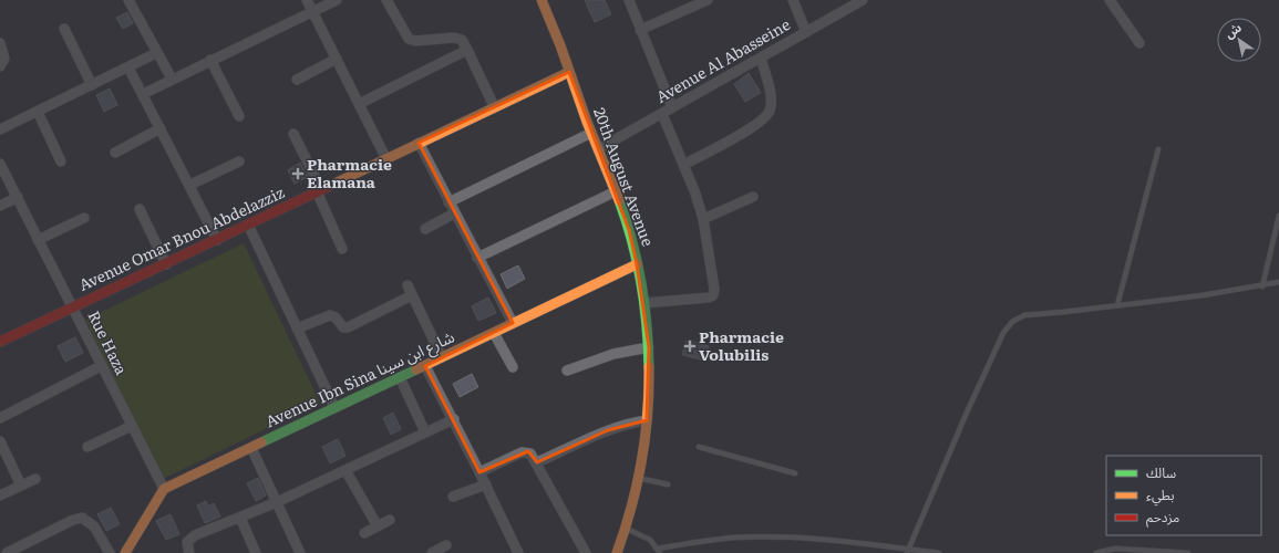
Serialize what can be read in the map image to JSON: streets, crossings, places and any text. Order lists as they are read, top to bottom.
{
  "streets": {
    "street": [
      "Avenue Al Abasseine",
      "20th August Avenue",
      "Avenue Omar Bnou Abdelazziz",
      "Rue Haza",
      "Avenue Ibn Sina شارع ابن سينا"
    ]
  },
  "crossings": [
    ["Avenue Al Abasseine", "20th August Avenue"],
    ["20th August Avenue", "Avenue Omar Bnou Abdelazziz"],
    ["20th August Avenue", "Avenue Ibn Sina شارع ابن سينا"],
    ["Avenue Omar Bnou Abdelazziz", "Rue Haza"],
    ["Rue Haza", "Avenue Ibn Sina شارع ابن سينا"]
  ],
  "places": {
    "health": ["Pharmacie Elamana", "Pharmacie Volubilis"]
  },
  "legend": ["سالك", "بطيء", "مزدحم"],
  "north": "top left"
}
